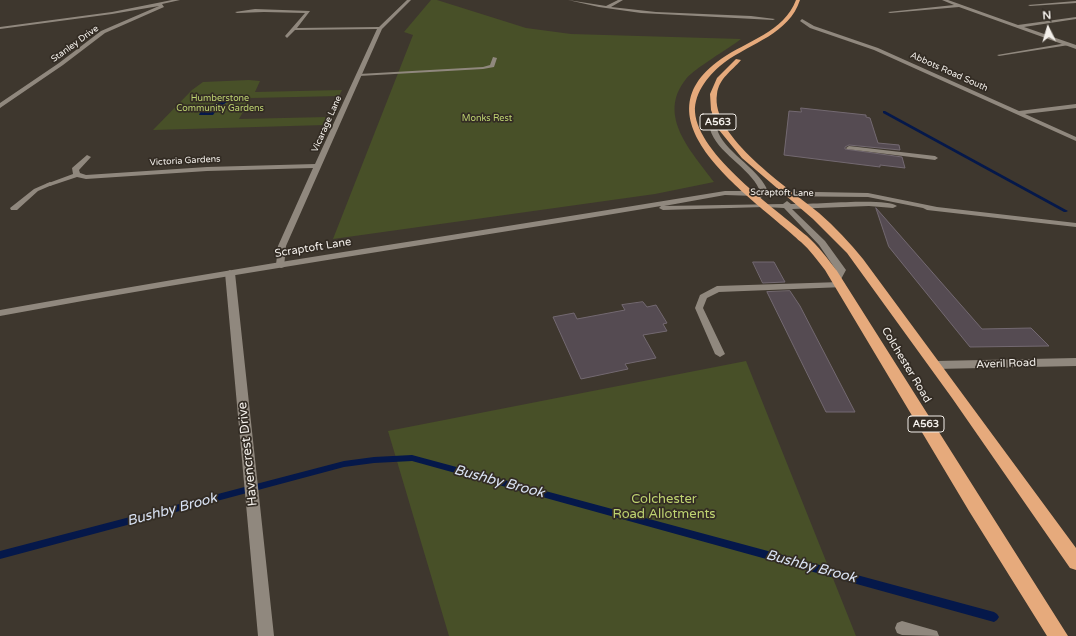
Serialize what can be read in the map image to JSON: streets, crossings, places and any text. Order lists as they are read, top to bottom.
{
  "streets": {
    "highway": ["A563", "Colchester Road"],
    "street": [
      "Stanley Drive",
      "Abbots Road South",
      "Vicarage Lane",
      "Victoria Gardens",
      "Scraptoft Lane",
      "Averil Road",
      "Havencrest Drive"
    ]
  },
  "crossings": [
    ["A563", "Scraptoft Lane"],
    ["A563", "Colchester Road"],
    ["Vicarage Lane", "Victoria Gardens"],
    ["Vicarage Lane", "Scraptoft Lane"],
    ["Scraptoft Lane", "Colchester Road"],
    ["Scraptoft Lane", "Havencrest Drive"],
    ["Averil Road", "Colchester Road"]
  ],
  "water": ["Bushby Brook"],
  "parks": ["Humberstone Community Gardens", "Monks Rest", "Colchester Road Allotments"],
  "north": "top"
}
